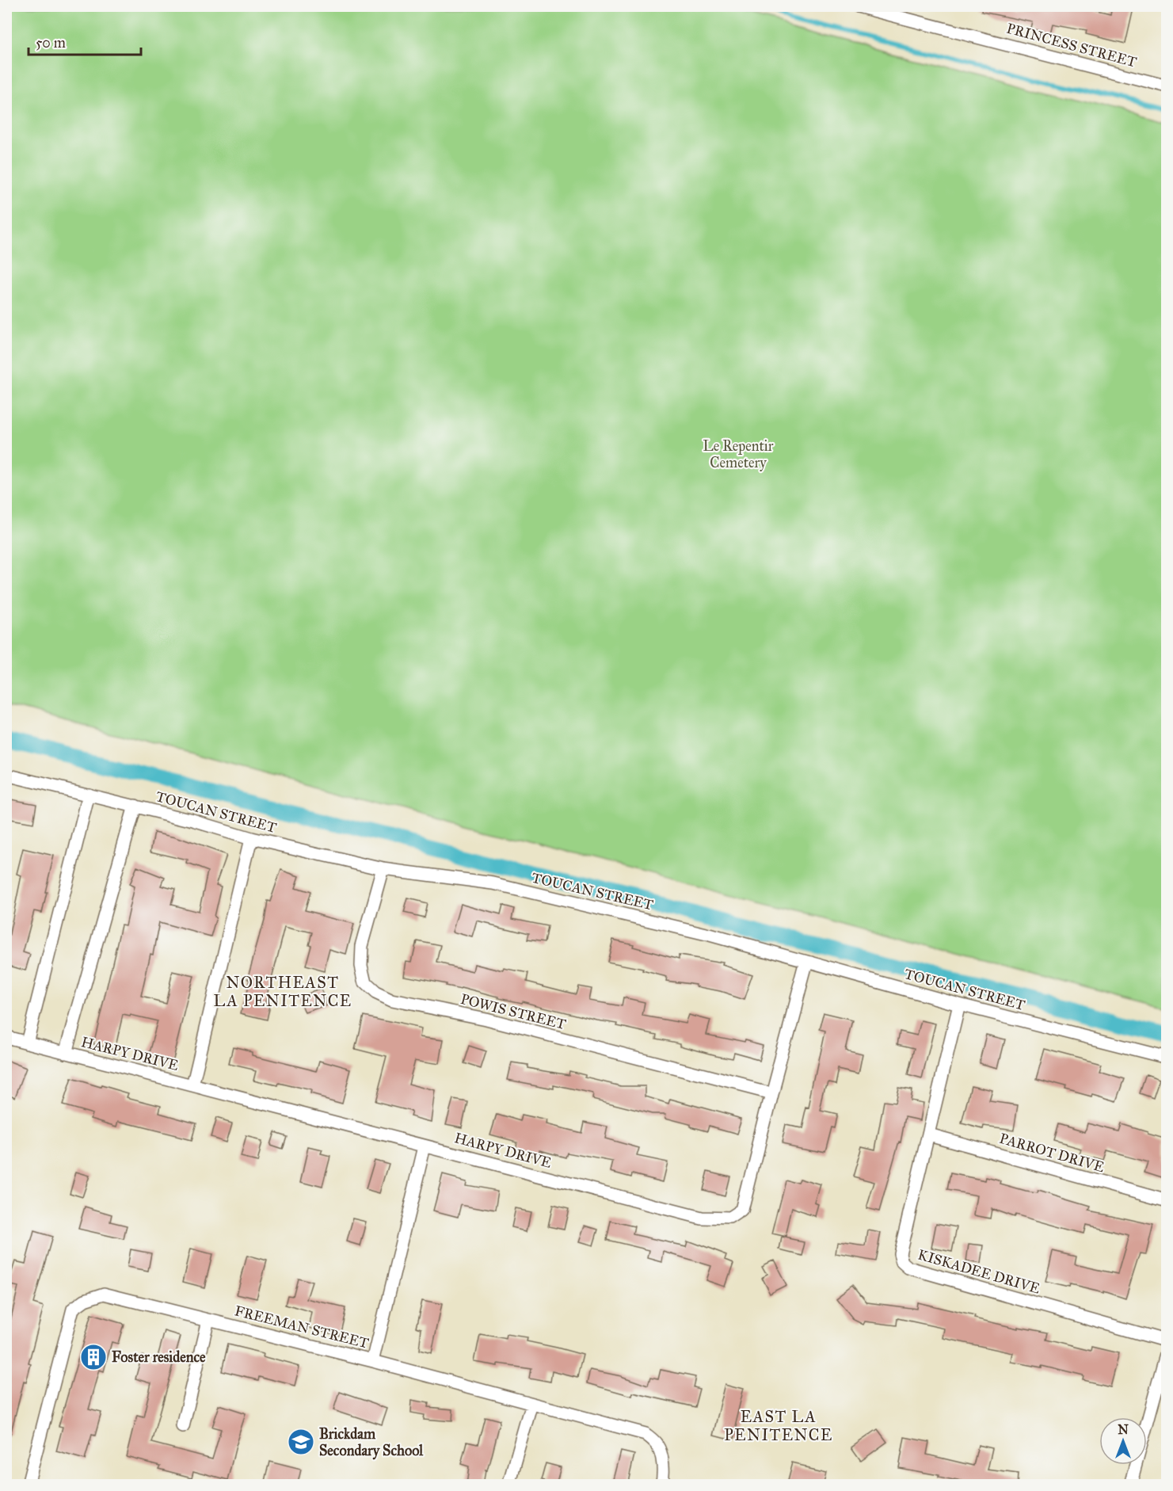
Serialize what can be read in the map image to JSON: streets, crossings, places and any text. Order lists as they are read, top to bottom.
{
  "streets": {
    "street": [
      "PRINCESS STREET",
      "TOUCAN STREET",
      "POWIS STREET",
      "HARPY DRIVE",
      "PARROT DRIVE",
      "KISKADEE DRIVE",
      "FREEMAN STREET"
    ]
  },
  "crossings": [
    ["TOUCAN STREET", "POWIS STREET"],
    ["TOUCAN STREET", "HARPY DRIVE"],
    ["TOUCAN STREET", "KISKADEE DRIVE"],
    ["POWIS STREET", "HARPY DRIVE"],
    ["PARROT DRIVE", "KISKADEE DRIVE"]
  ],
  "districts": ["NORTHEAST LA PENITENCE", "EAST LA PENITENCE"],
  "parks": ["Le Repentir Cemetery"],
  "places": {
    "building": ["Foster residence"],
    "school or university": ["Brickdam Secondary School"]
  },
  "scale_bar": "50 m",
  "north": "top"
}
